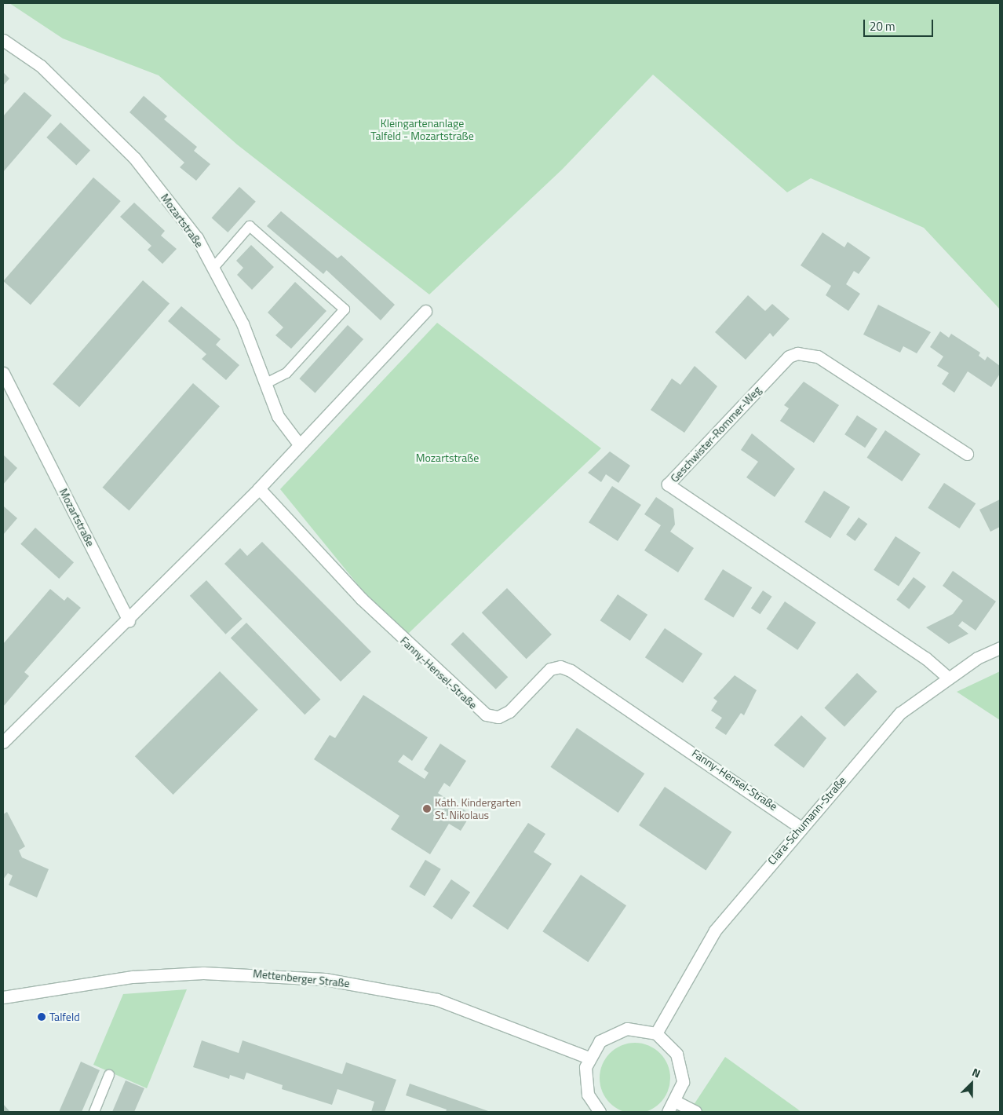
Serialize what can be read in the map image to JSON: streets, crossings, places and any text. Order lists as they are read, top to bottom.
{
  "streets": {
    "street": [
      "Mozartstraße",
      "Geschwister-Rommer-Weg",
      "Fanny-Hensel-Straße",
      "Clara-Schumann-Straße",
      "Mettenberger Straße"
    ]
  },
  "crossings": [
    ["Geschwister-Rommer-Weg", "Clara-Schumann-Straße"],
    ["Fanny-Hensel-Straße", "Clara-Schumann-Straße"]
  ],
  "parks": ["Kleingartenanlage Talfeld - Mozartstraße", "Mozartstraße"],
  "places": ["Kath. Kindergarten St. Nikolaus", "Talfeld"],
  "scale_bar": "20 m",
  "north": "top right"
}
